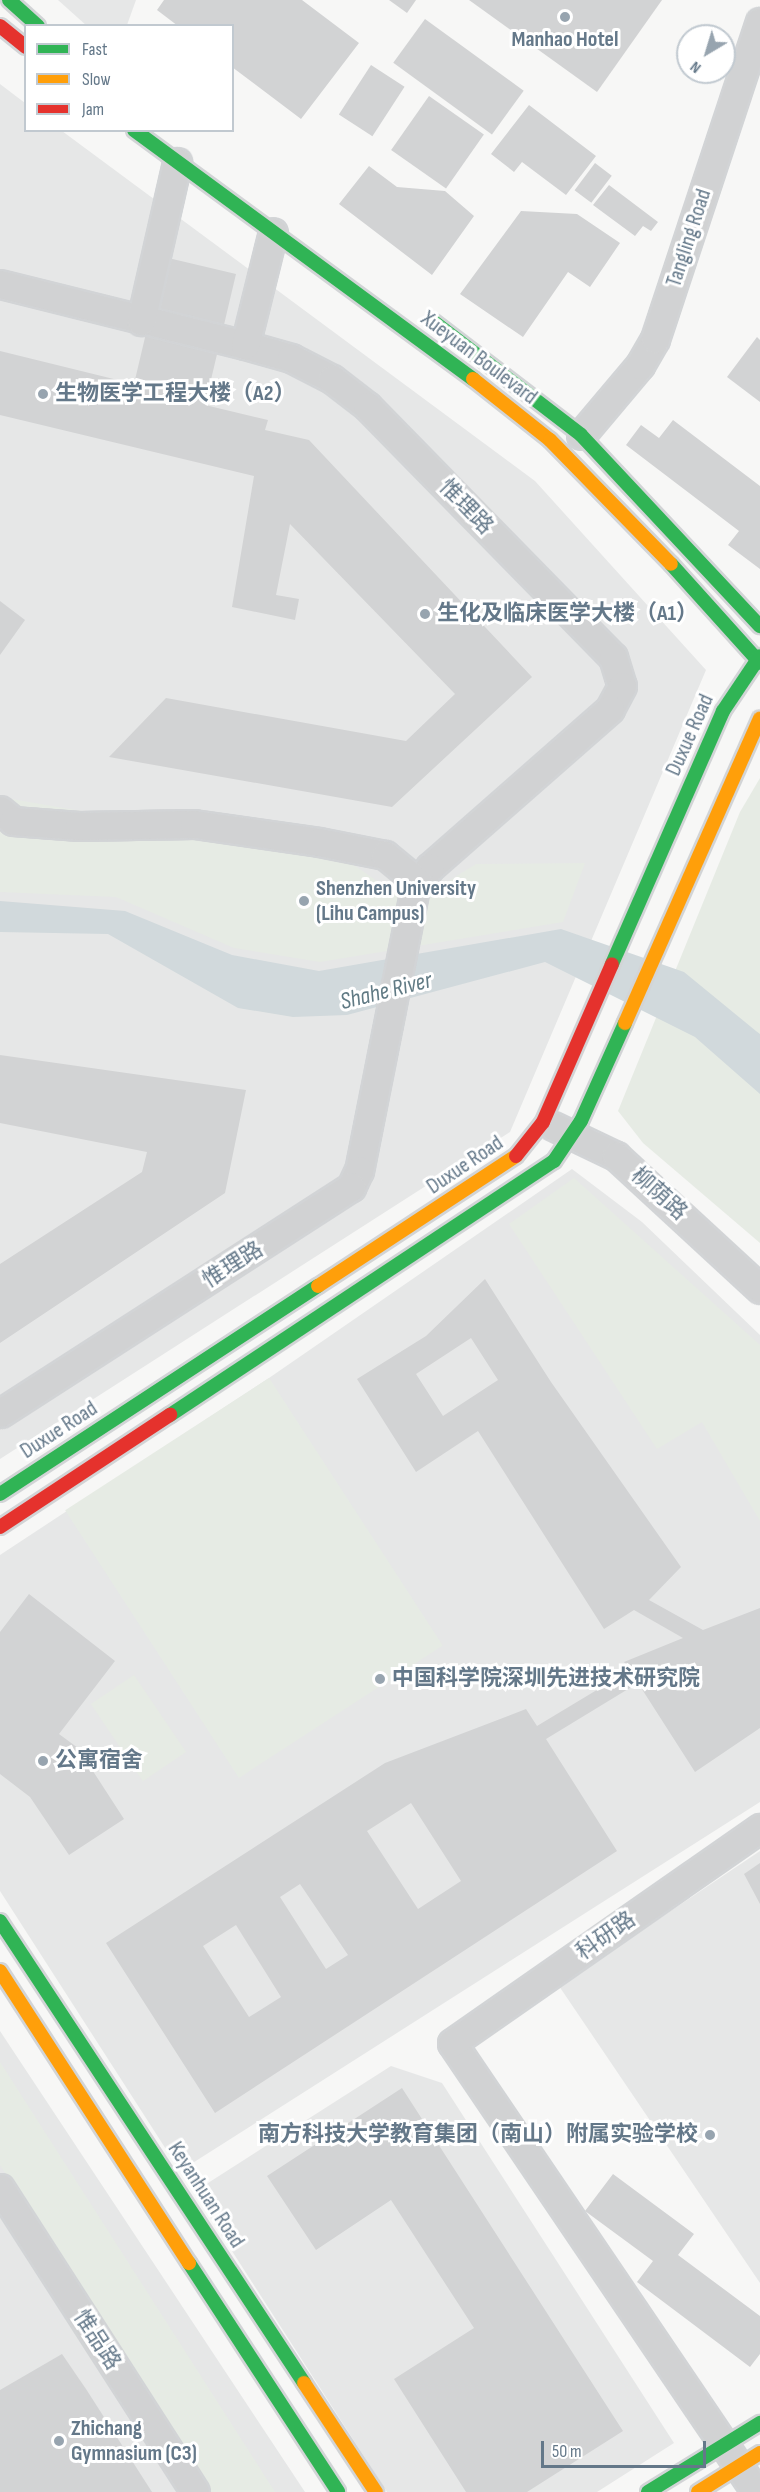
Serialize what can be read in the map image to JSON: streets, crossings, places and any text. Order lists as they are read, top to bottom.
{
  "streets": {
    "street": [
      "Tangling Road",
      "Xueyuan Boulevard",
      "惟理路",
      "Duxue Road",
      "柳荫路",
      "科研路",
      "Keyanhuan Road",
      "惟品路"
    ]
  },
  "crossings": [
    ["Tangling Road", "Xueyuan Boulevard"],
    ["Xueyuan Boulevard", "Duxue Road"],
    ["Duxue Road", "柳荫路"]
  ],
  "water": ["Shahe River"],
  "places": [
    "Manhao Hotel",
    "生物医学工程大楼（A2）",
    "生化及临床医学大楼（A1）",
    "Shenzhen University (Lihu Campus)",
    "中国科学院深圳先进技术研究院",
    "公寓宿舍",
    "南方科技大学教育集团（南山）附属实验学校",
    "Zhichang Gymnasium (C3)"
  ],
  "legend": ["Fast", "Slow", "Jam"],
  "scale_bar": "50 m",
  "north": "bottom left"
}
